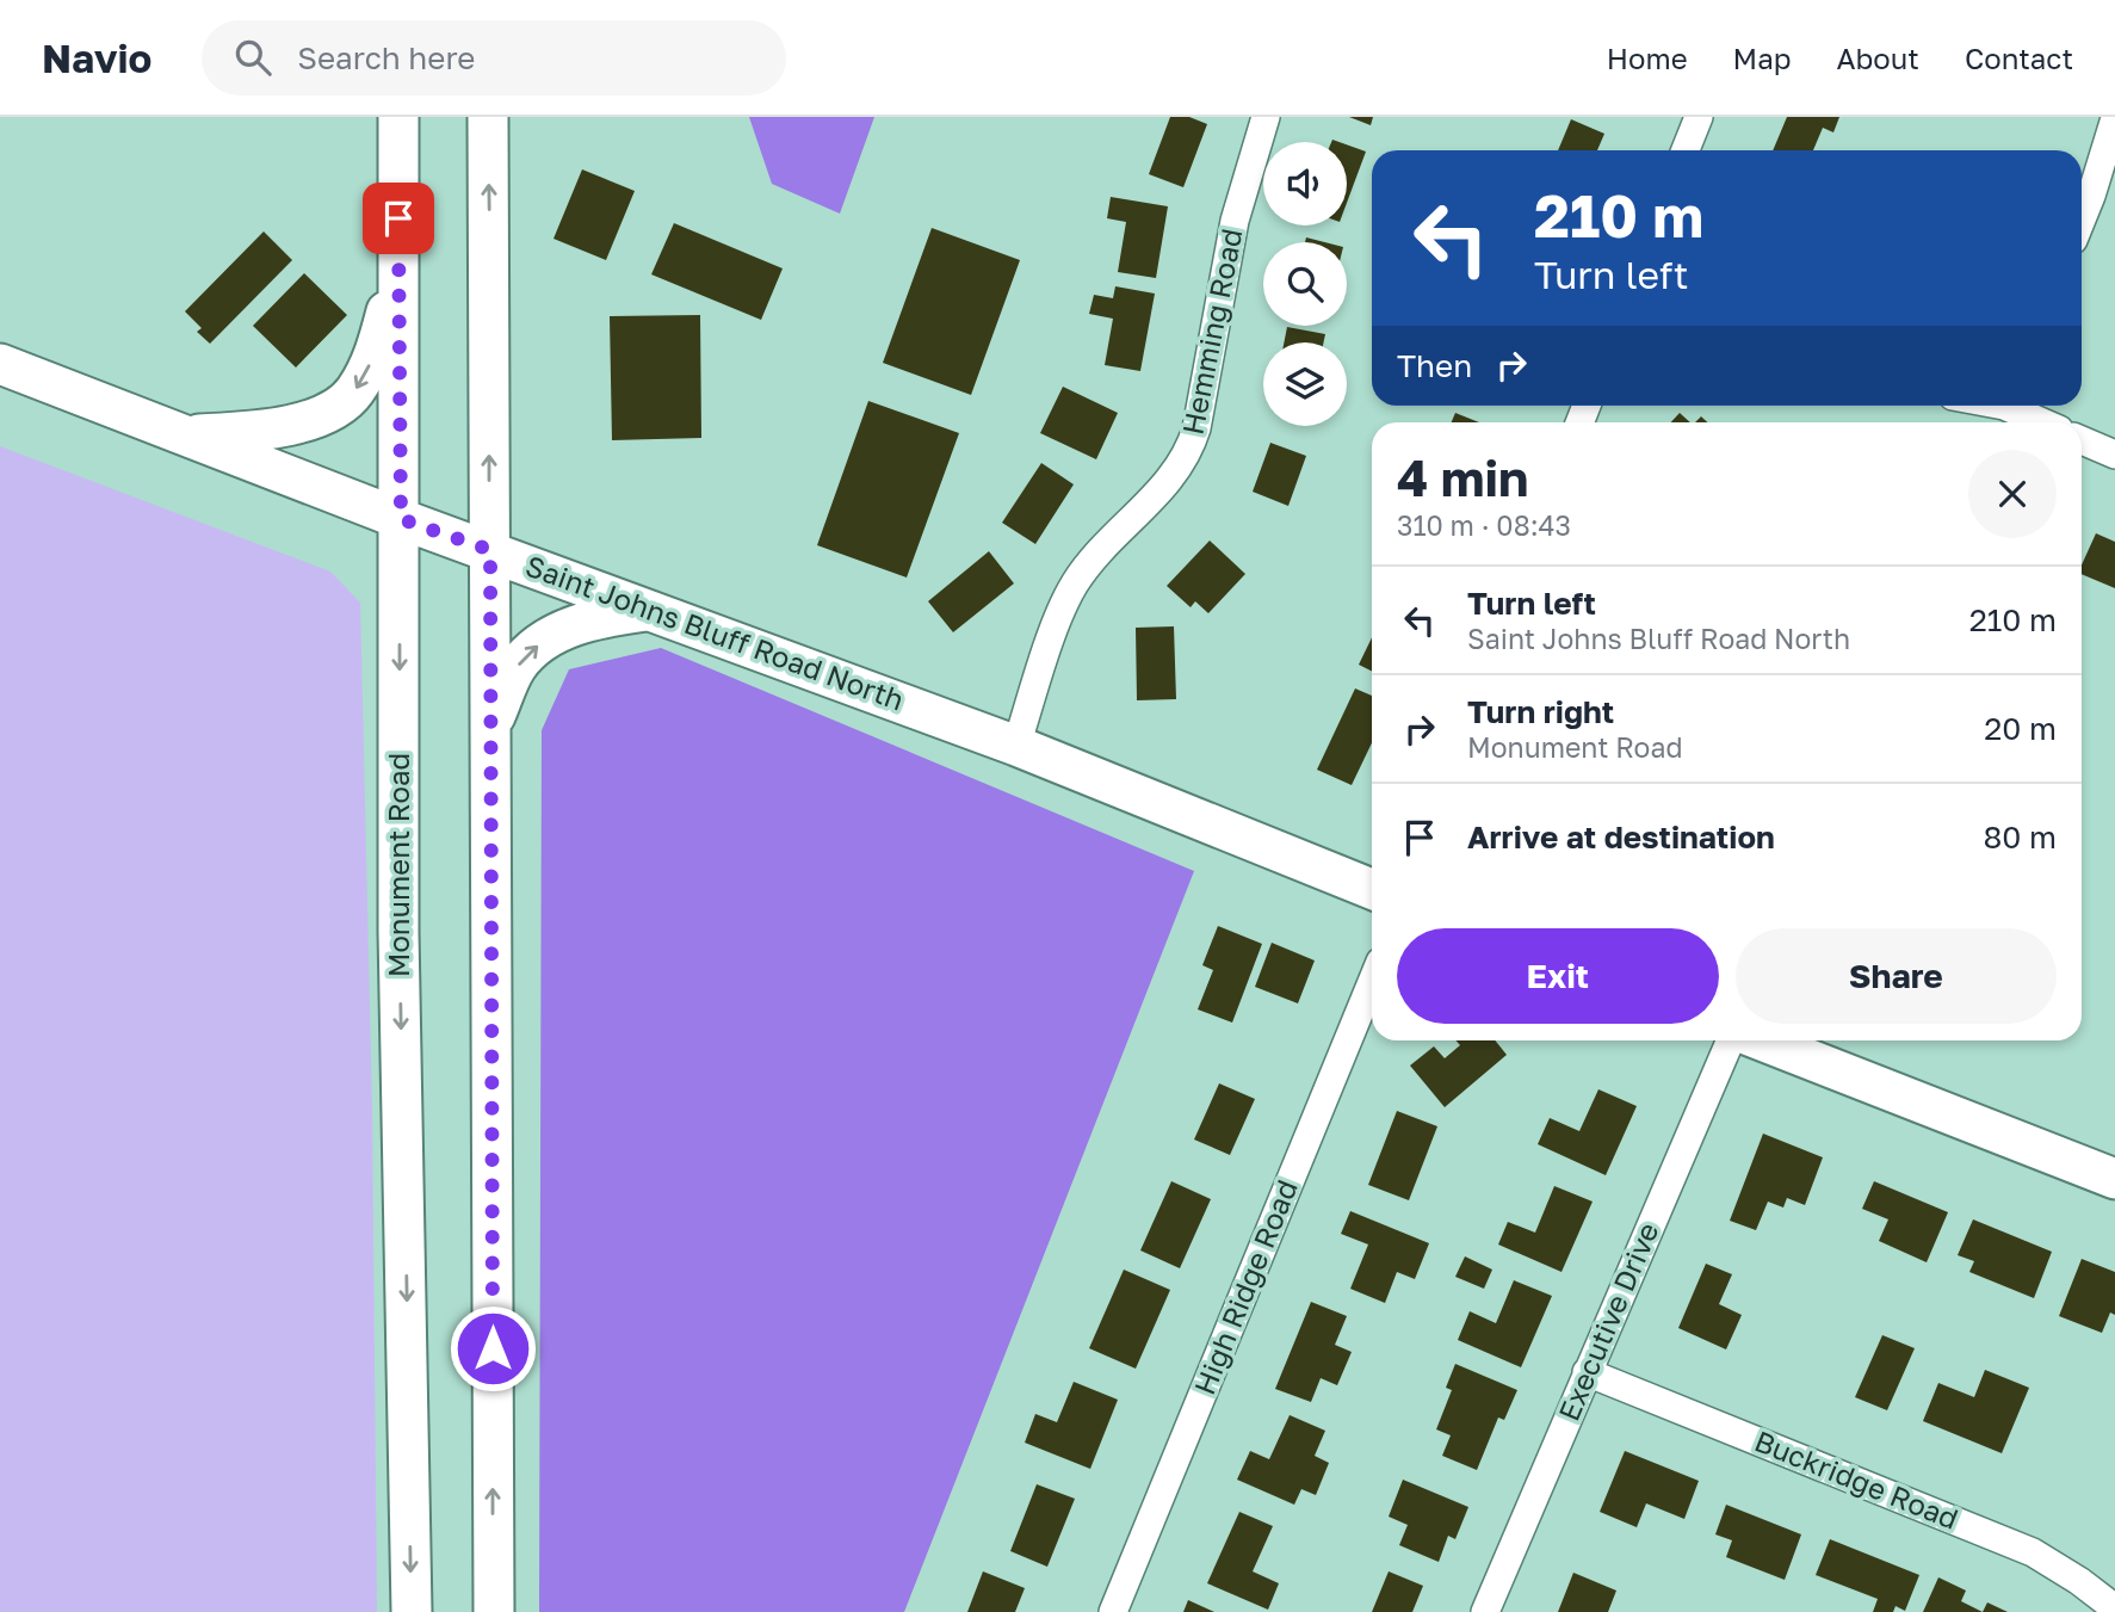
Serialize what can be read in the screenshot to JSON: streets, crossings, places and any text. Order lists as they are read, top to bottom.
{
  "streets": {
    "main road": ["Saint Johns Bluff Road North", "Monument Road"],
    "street": [
      "Hemming Road",
      "High Ridge Road",
      "Executive Drive",
      "Buckridge Road"
    ]
  },
  "crossings": [
    ["Hemming Road", "Saint Johns Bluff Road North"],
    ["Saint Johns Bluff Road North", "Monument Road"],
    ["Executive Drive", "Buckridge Road"]
  ],
  "page": {
    "header": "Navio",
    "search": "Search here",
    "nav": [
      "Home",
      "Map",
      "About",
      "Contact"
    ],
    "turn": ["210 m", "Turn left"],
    "then": "Then",
    "heading": ["4 min", "310 m · 08:43"],
    "list": [
      {
        "name": "Turn left",
        "note": "Saint Johns Bluff Road North",
        "value": "210 m"
      },
      {
        "name": "Turn right",
        "note": "Monument Road",
        "value": "20 m"
      },
      {
        "name": "Arrive at destination",
        "value": "80 m"
      }
    ],
    "buttons": ["Exit", "Share"]
  }
}
